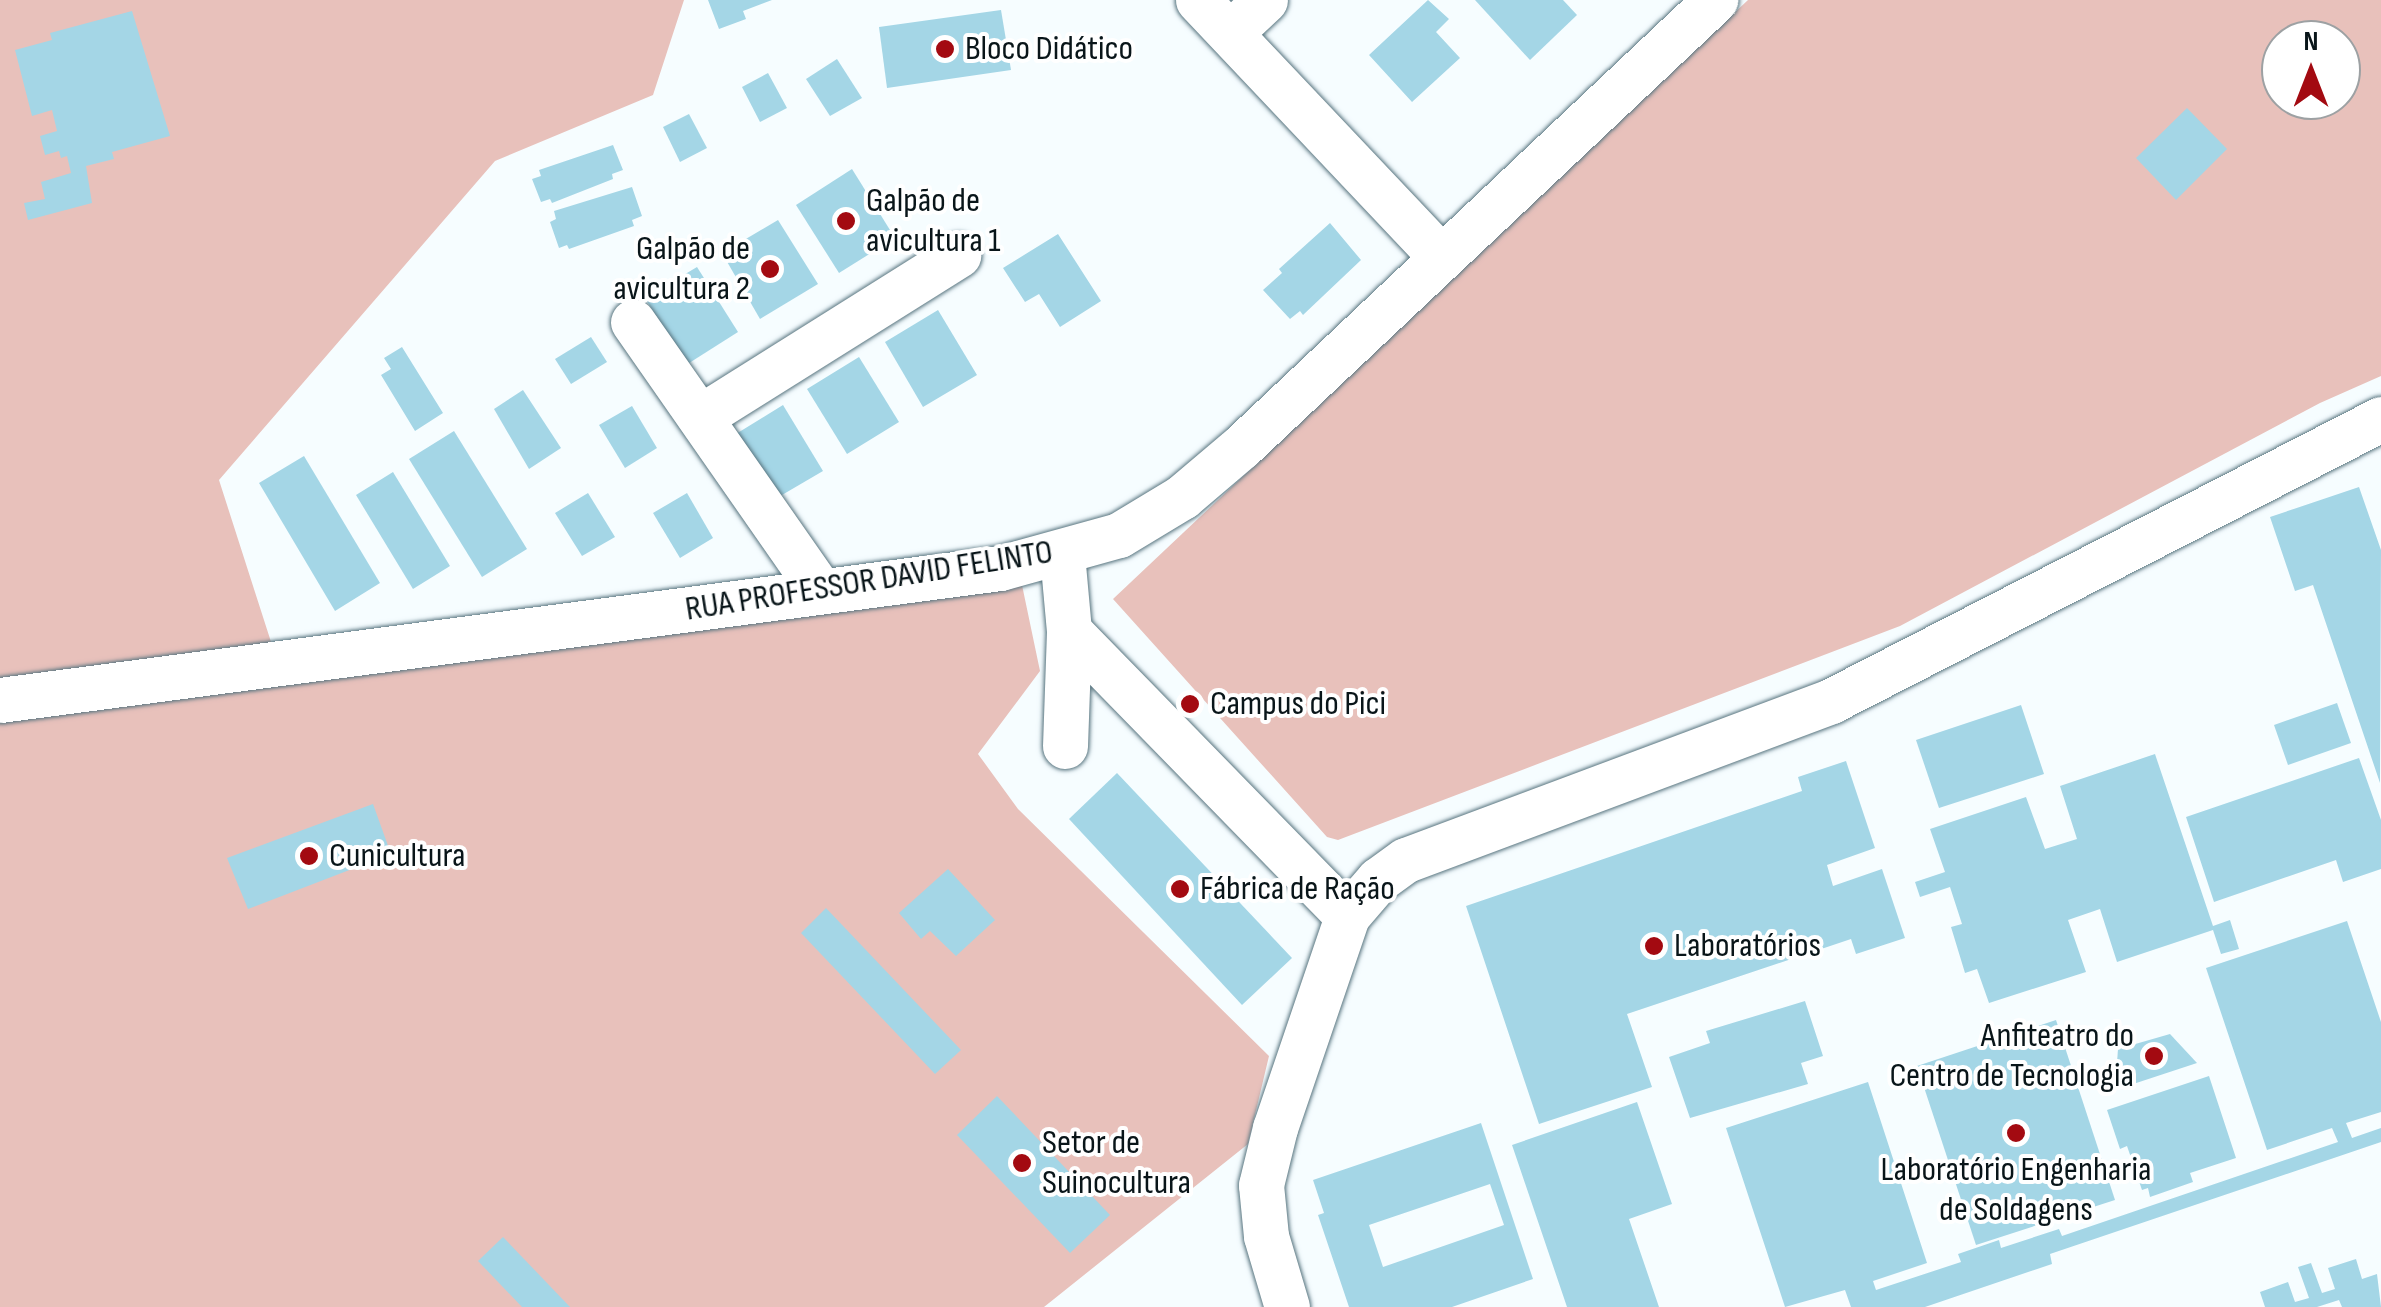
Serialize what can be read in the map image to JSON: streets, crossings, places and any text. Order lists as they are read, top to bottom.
{
  "streets": {
    "street": ["RUA PROFESSOR DAVID FELINTO"]
  },
  "places": [
    "Bloco Didático",
    "Galpão de avicultura 1",
    "Galpão de avicultura 2",
    "Campus do Pici",
    "Cunicultura",
    "Fábrica de Ração",
    "Laboratórios",
    "Anfiteatro do Centro de Tecnologia",
    "Laboratório Engenharia de Soldagens",
    "Setor de Suinocultura"
  ],
  "north": "top"
}
